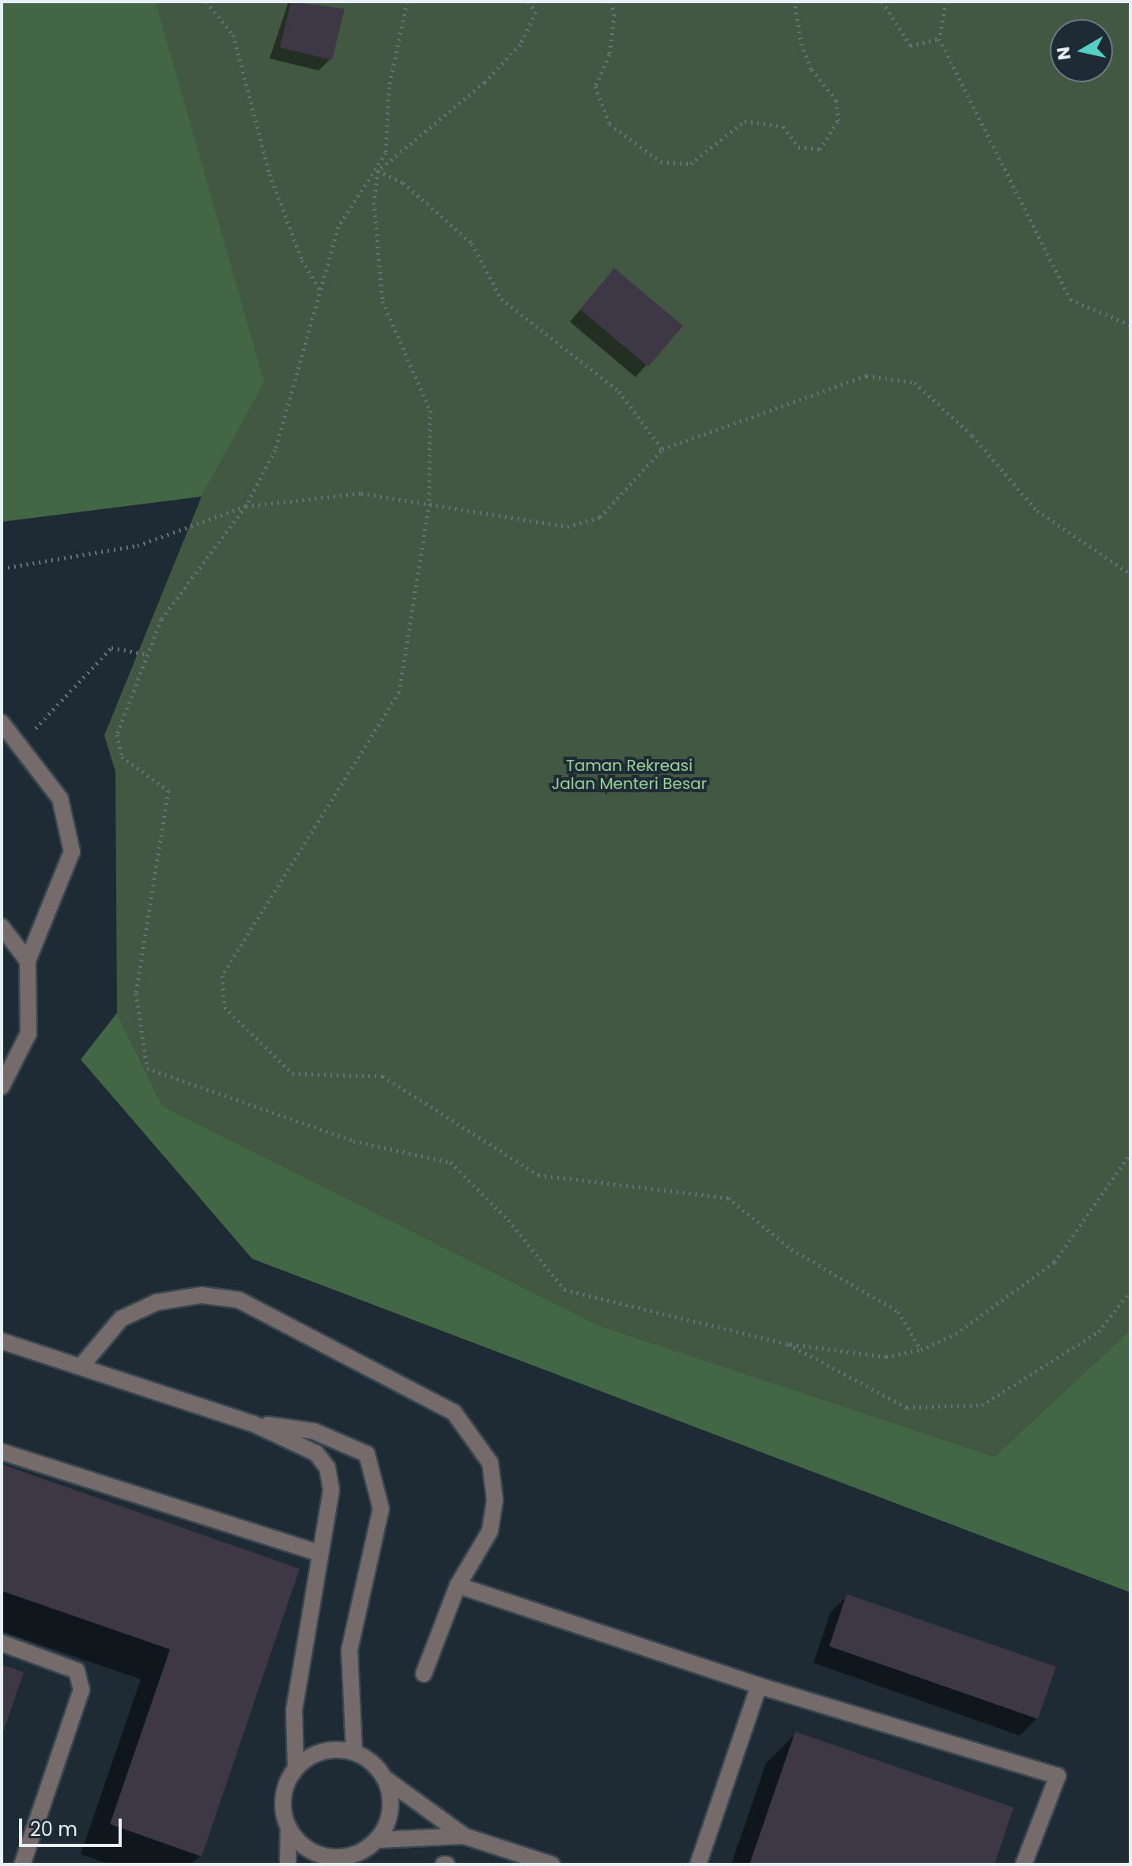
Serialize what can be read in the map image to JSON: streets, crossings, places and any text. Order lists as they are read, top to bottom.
{
  "parks": ["Taman Rekreasi Jalan Menteri Besar"],
  "scale_bar": "20 m",
  "north": "left"
}
